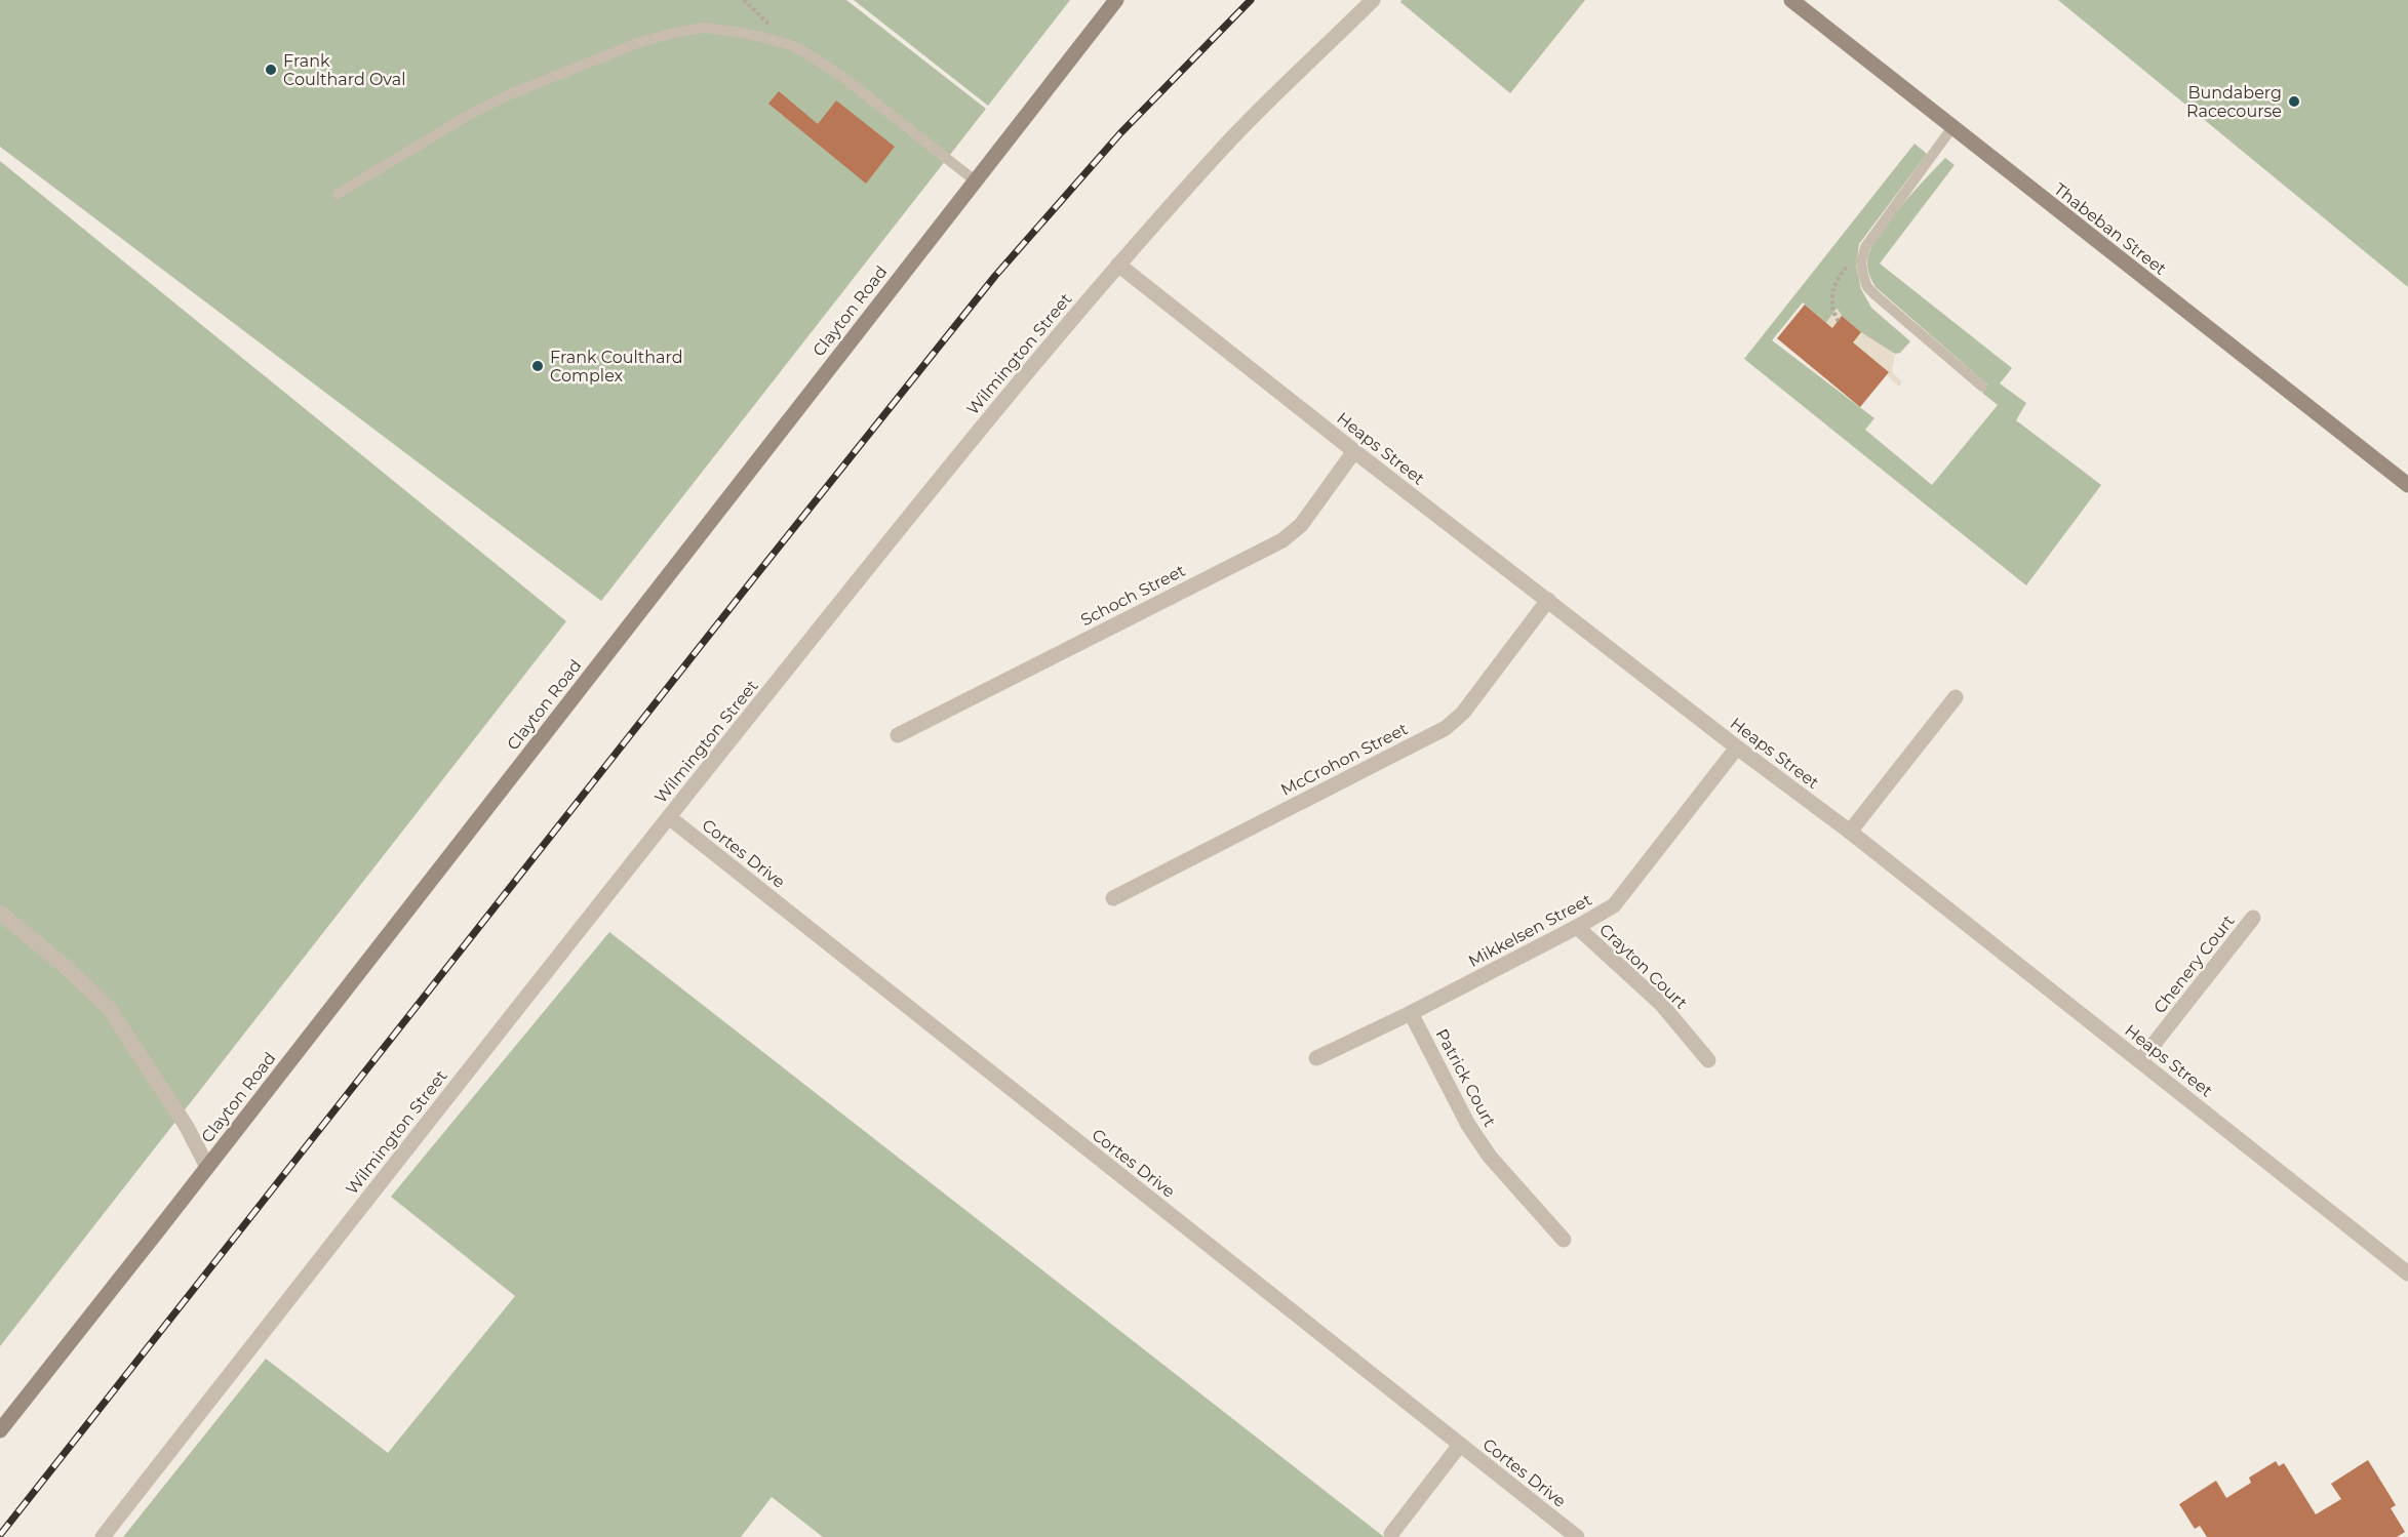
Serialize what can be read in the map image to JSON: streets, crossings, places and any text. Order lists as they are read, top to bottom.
{
  "streets": {
    "street": [
      "Thabeban Street",
      "Clayton Road",
      "Wilmington Street",
      "Heaps Street",
      "Schoch Street",
      "McCrohon Street",
      "Cortes Drive",
      "Mikkelsen Street",
      "Chenery Court",
      "Crayton Court",
      "Patrick Court"
    ]
  },
  "crossings": [
    ["Wilmington Street", "Heaps Street"],
    ["Wilmington Street", "Cortes Drive"],
    ["Heaps Street", "Schoch Street"],
    ["Heaps Street", "McCrohon Street"],
    ["Heaps Street", "Mikkelsen Street"],
    ["Heaps Street", "Chenery Court"],
    ["Mikkelsen Street", "Crayton Court"],
    ["Mikkelsen Street", "Patrick Court"]
  ],
  "places": ["Frank Coulthard Oval", "Bundaberg Racecourse", "Frank Coulthard Complex"]
}
